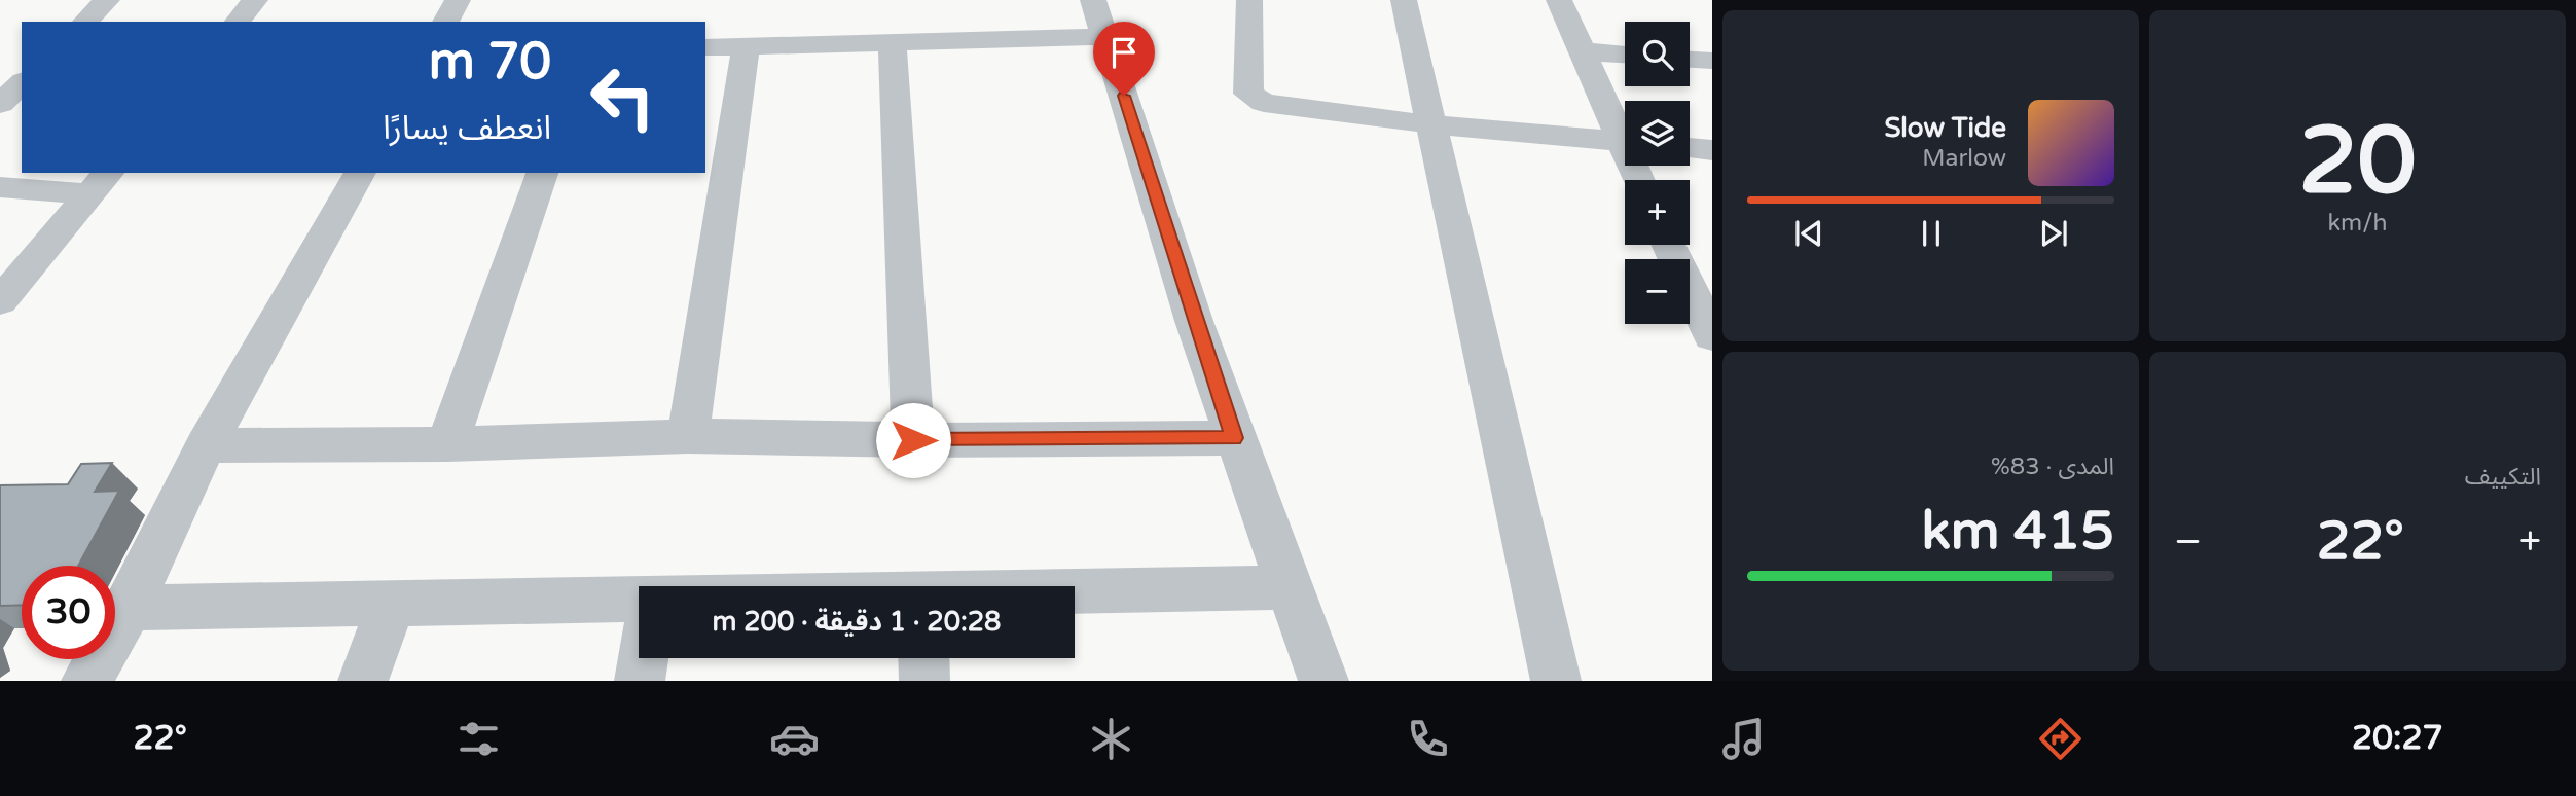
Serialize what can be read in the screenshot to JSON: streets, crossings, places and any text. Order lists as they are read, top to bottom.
{
  "page": {
    "tile": [
      ["20", "km/h"],
      "التكييف",
      ["المدى · 83%", "415 km"]
    ],
    "map_buttons": ["+", "−"],
    "turn": ["70 m", "انعطف يسارًا"],
    "song": ["Slow Tide", "Marlow"],
    "heat": ["−", "22°", "+"],
    "limit": "30",
    "trip": "20:28 · 1 دقيقة · 200 m",
    "tabs": ["20:27", "22°"]
  }
}
